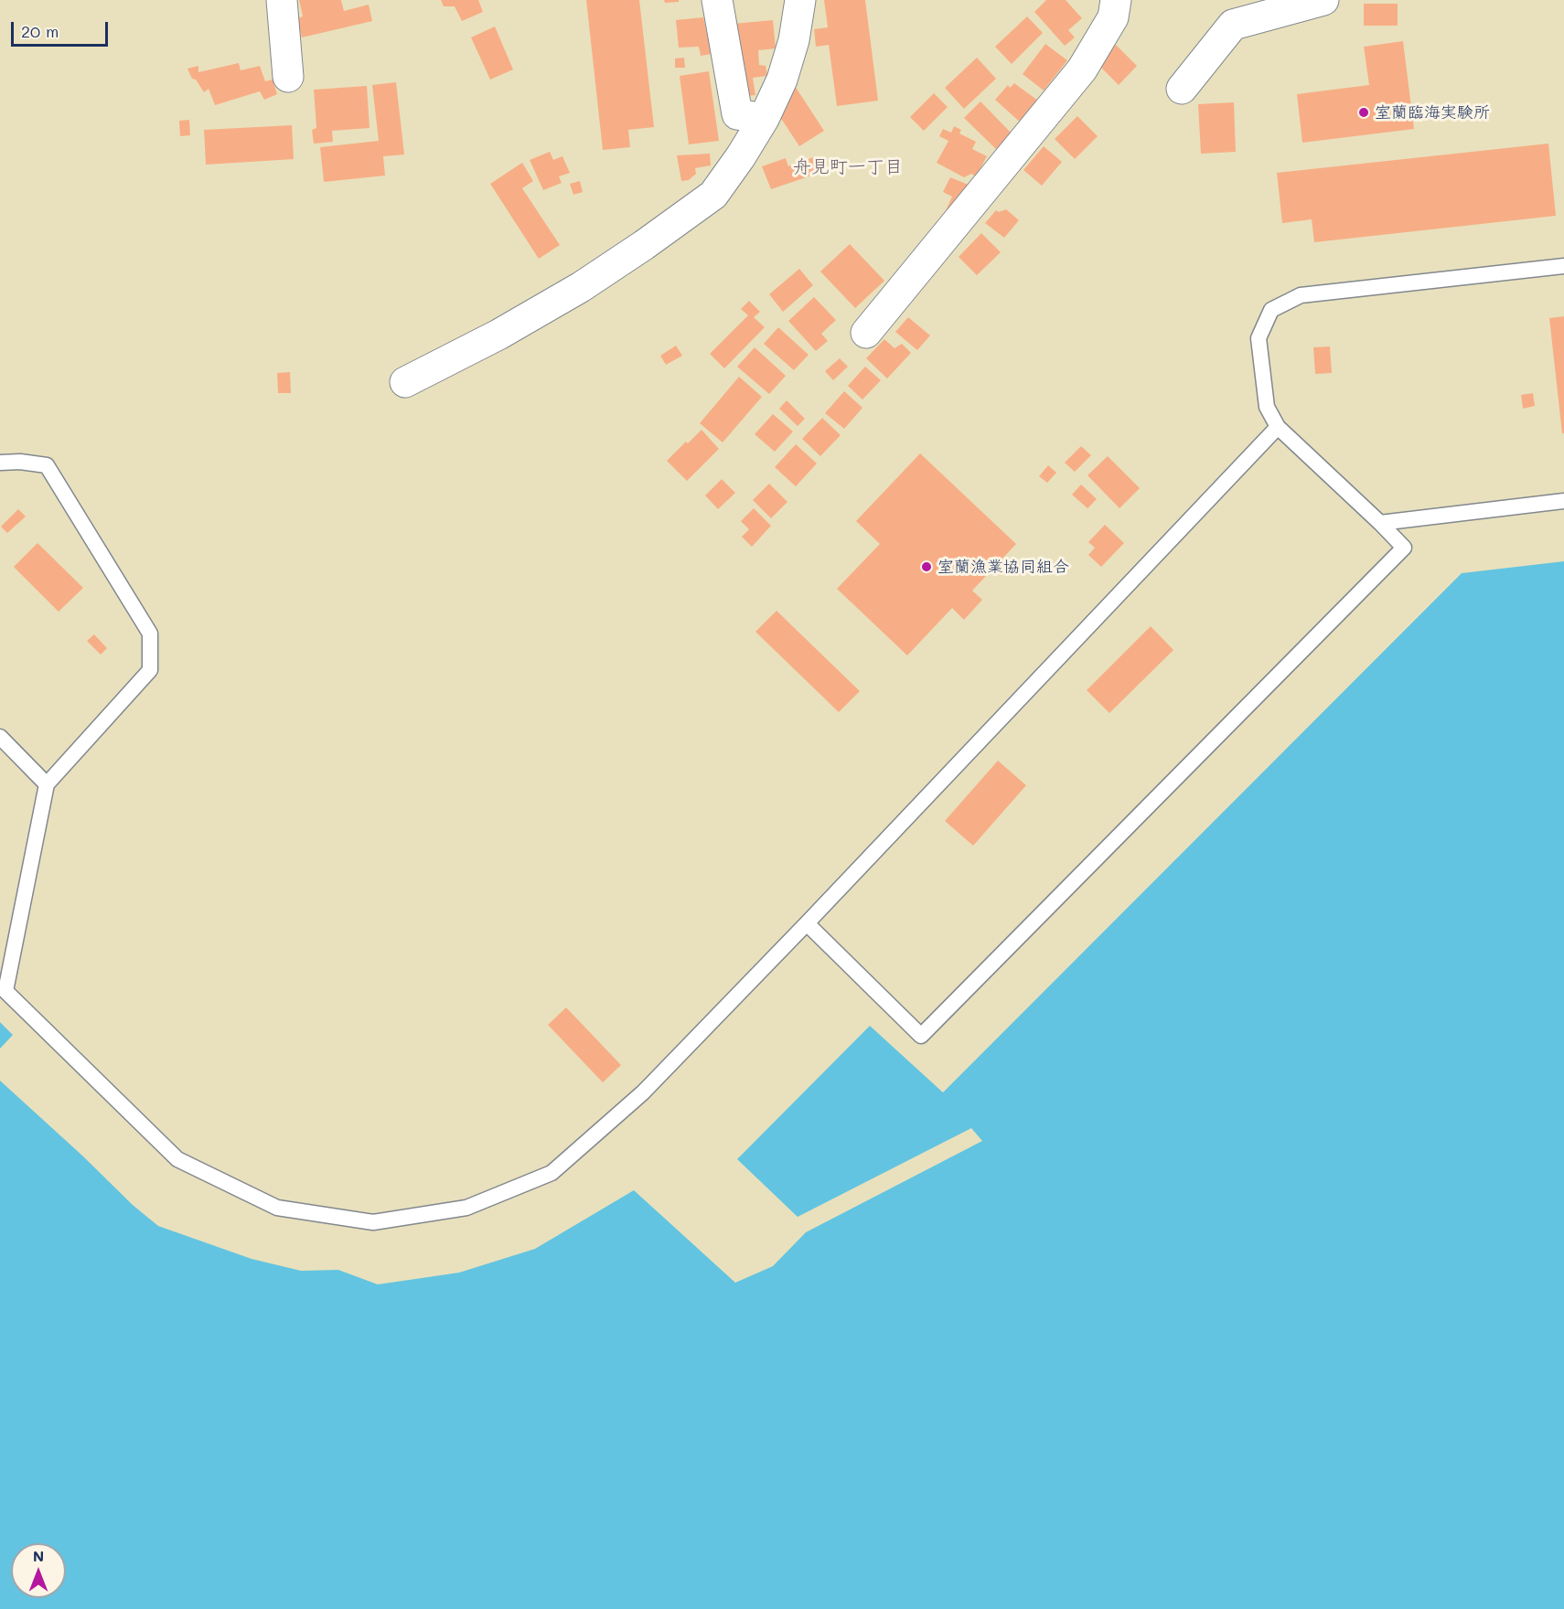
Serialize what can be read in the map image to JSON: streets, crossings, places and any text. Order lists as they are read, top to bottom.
{
  "districts": ["舟見町一丁目"],
  "places": ["室蘭臨海実験所", "室蘭漁業協同組合"],
  "scale_bar": "20 m",
  "north": "top"
}
